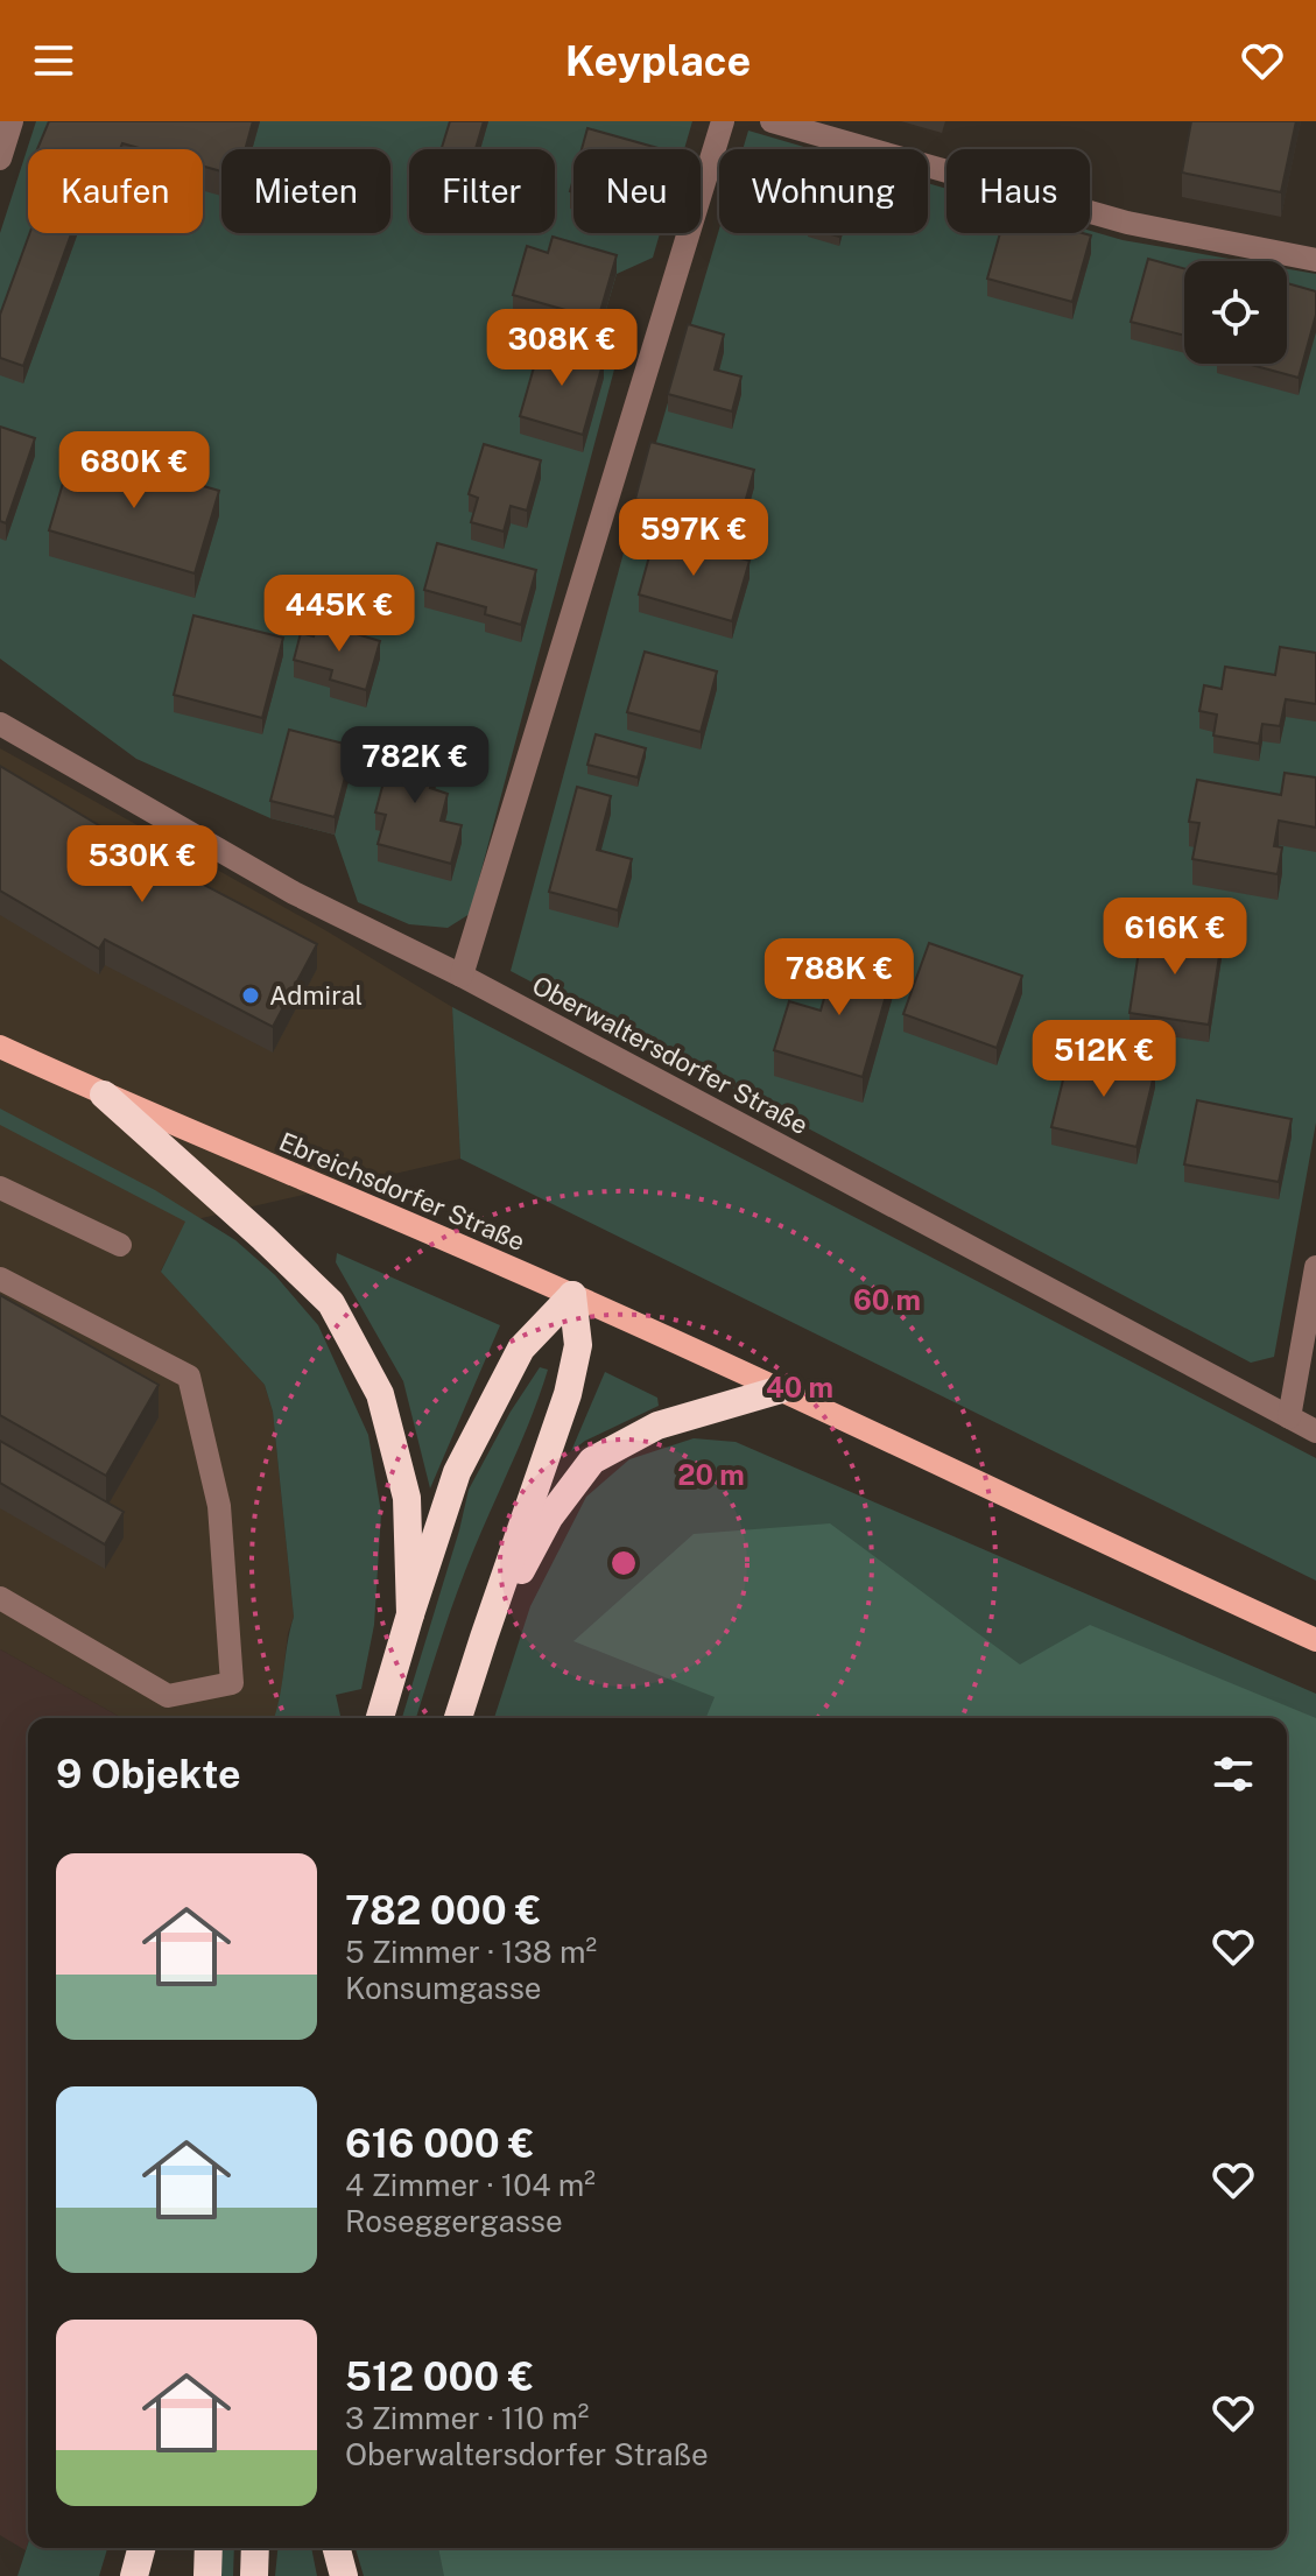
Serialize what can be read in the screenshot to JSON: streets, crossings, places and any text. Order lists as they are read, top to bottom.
{
  "streets": {
    "main road": ["Ebreichsdorfer Straße"],
    "street": ["Oberwaltersdorfer Straße"]
  },
  "places": ["Admiral"],
  "page": {
    "header": "Keyplace",
    "chip": [
      "Kaufen",
      "Mieten",
      "Filter",
      "Neu",
      "Wohnung",
      "Haus"
    ],
    "price": [
      "308K €",
      "680K €",
      "597K €",
      "445K €",
      "782K €",
      "530K €",
      "616K €",
      "788K €",
      "512K €"
    ],
    "heading": "9 Objekte",
    "list": [
      {
        "name": "782 000 €",
        "note": "5 Zimmer · 138 m² · Konsumgasse"
      },
      {
        "name": "616 000 €",
        "note": "4 Zimmer · 104 m² · Roseggergasse"
      },
      {
        "name": "512 000 €",
        "note": "3 Zimmer · 110 m² · Oberwaltersdorfer Straße"
      }
    ]
  },
  "rings": ["60 m", "40 m", "20 m"]
}
